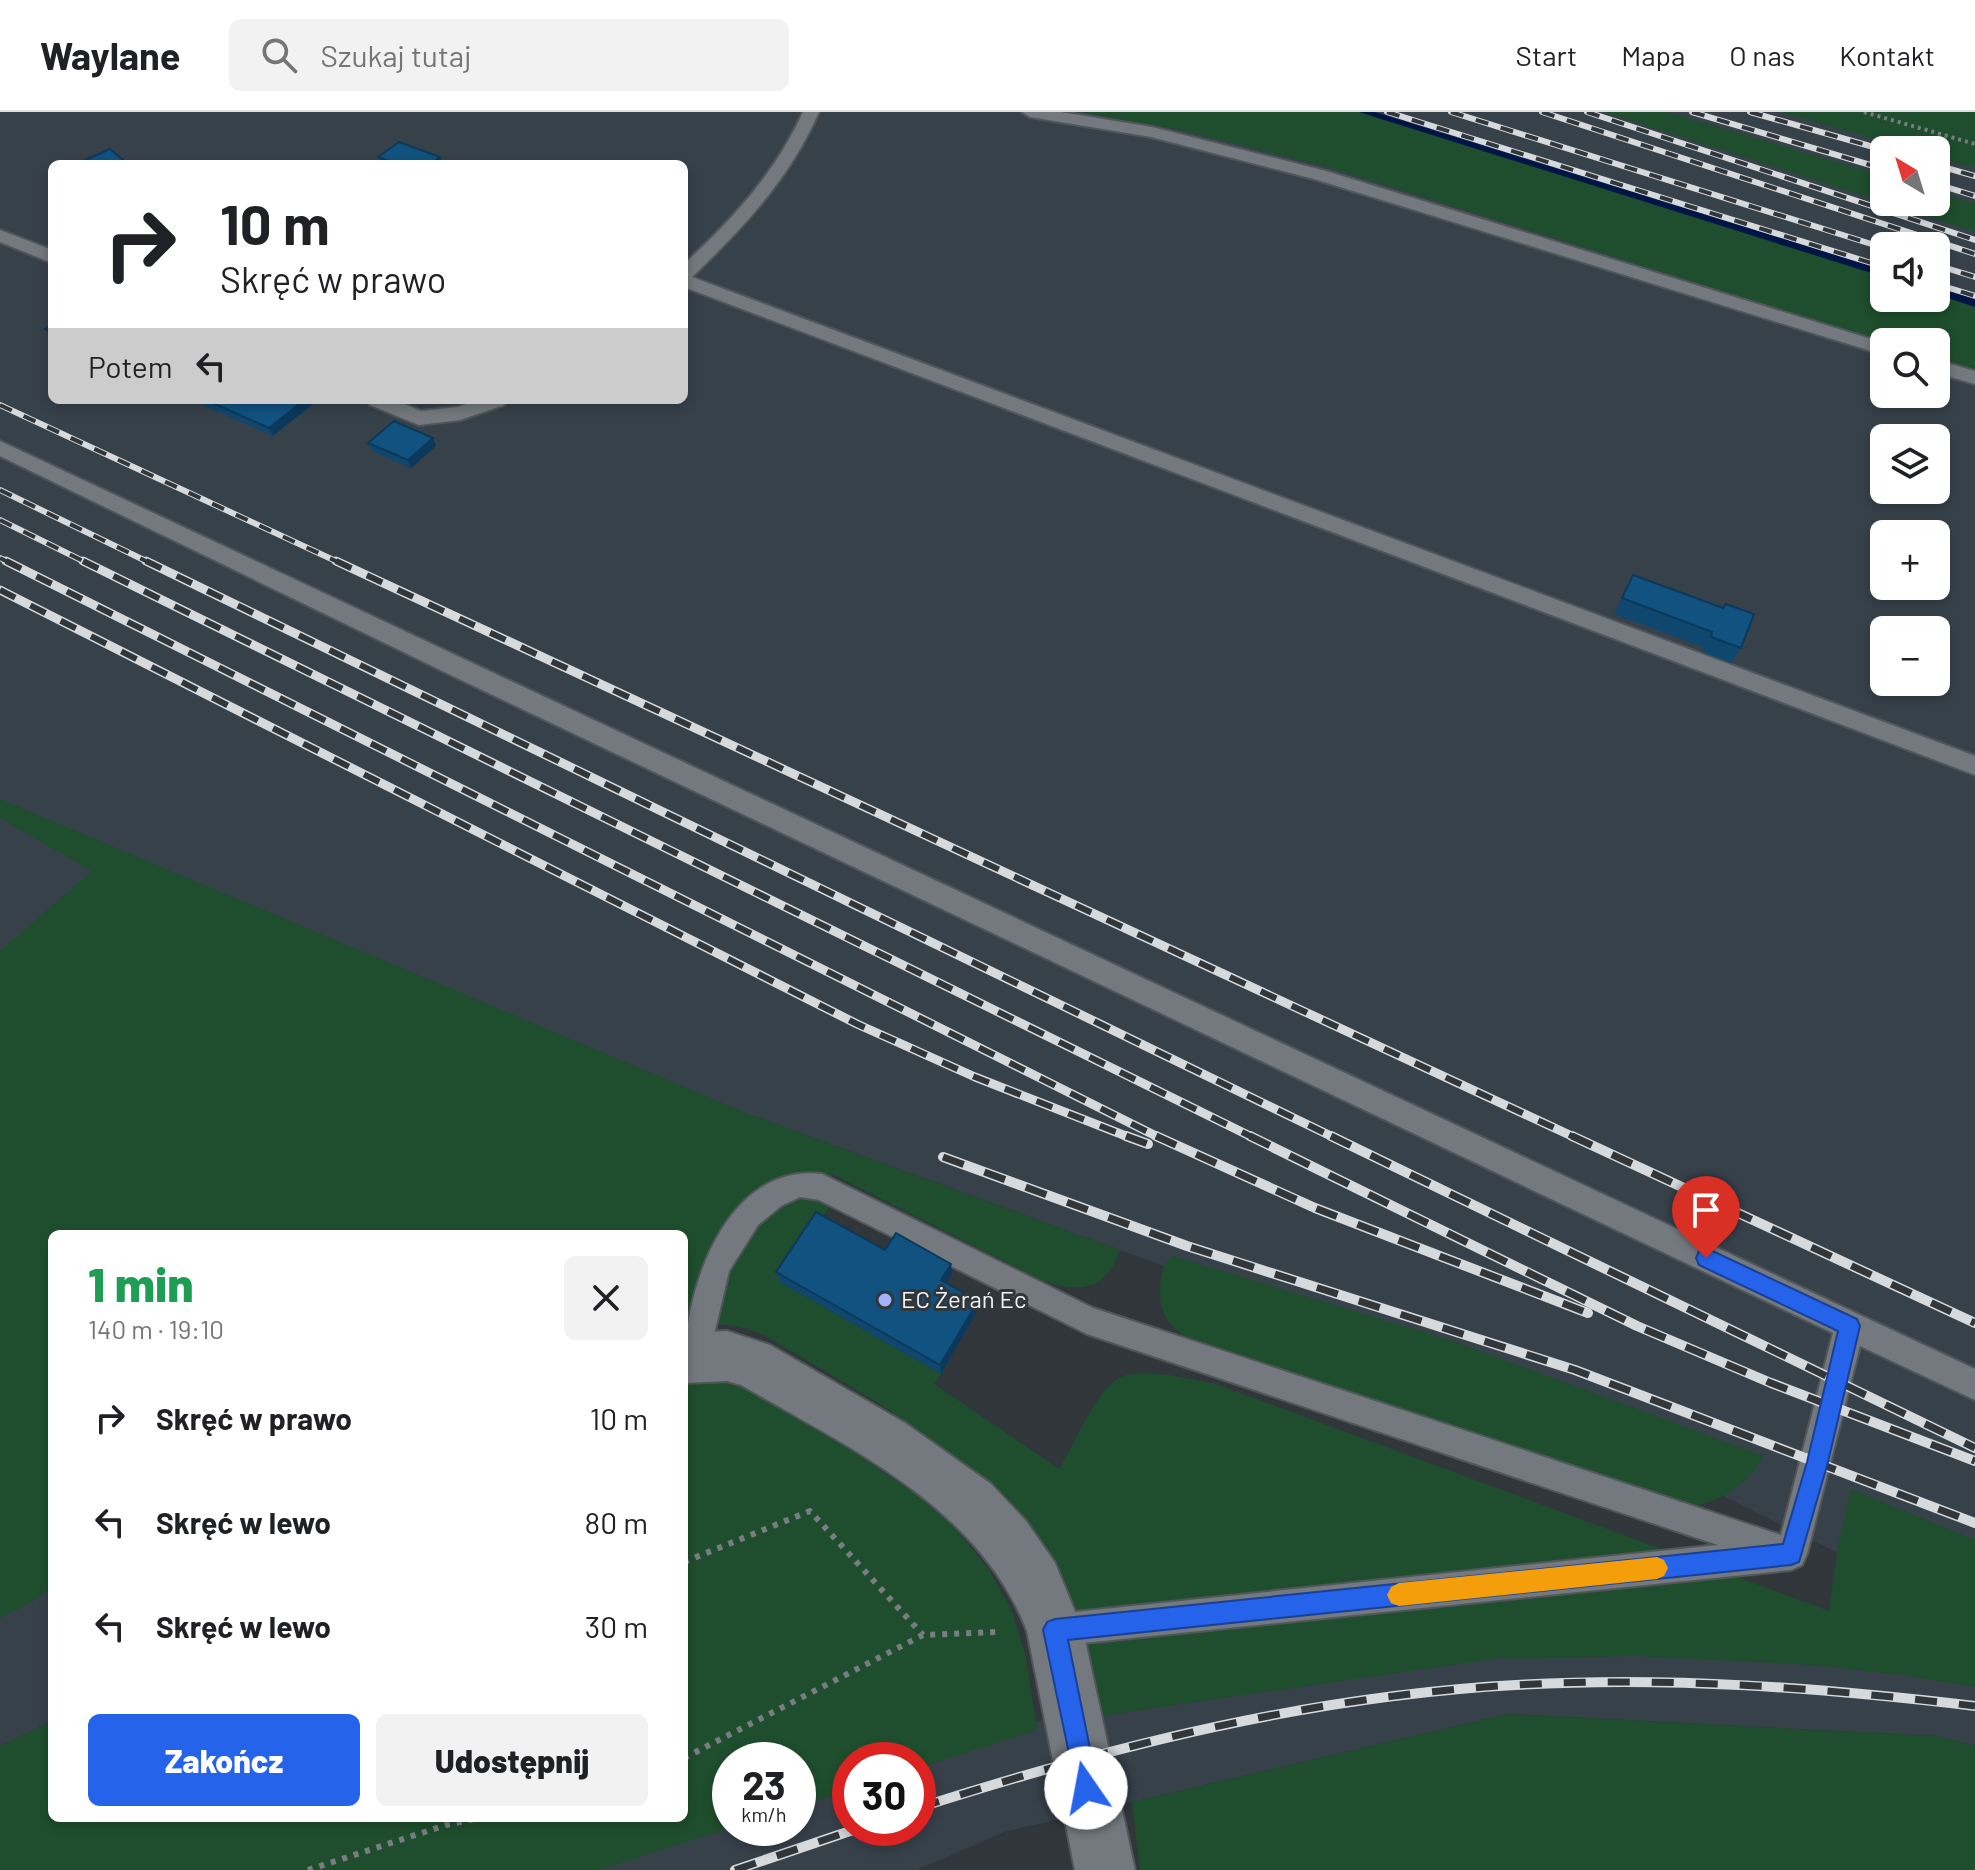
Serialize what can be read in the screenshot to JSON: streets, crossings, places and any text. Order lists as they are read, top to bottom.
{
  "places": ["EC Żerań Ec"],
  "north": "top left",
  "page": {
    "header": "Waylane",
    "search": "Szukaj tutaj",
    "nav": [
      "Start",
      "Mapa",
      "O nas",
      "Kontakt"
    ],
    "map_buttons": ["+", "−"],
    "turn": ["10 m", "Skręć w prawo"],
    "then": "Potem",
    "heading": ["1 min", "140 m · 19:10"],
    "list": [
      {
        "name": "Skręć w prawo",
        "value": "10 m"
      },
      {
        "name": "Skręć w lewo",
        "value": "80 m"
      },
      {
        "name": "Skręć w lewo",
        "value": "30 m"
      }
    ],
    "buttons": ["Zakończ", "Udostępnij"],
    "speed": "23 km/h",
    "limit": "30"
  }
}
